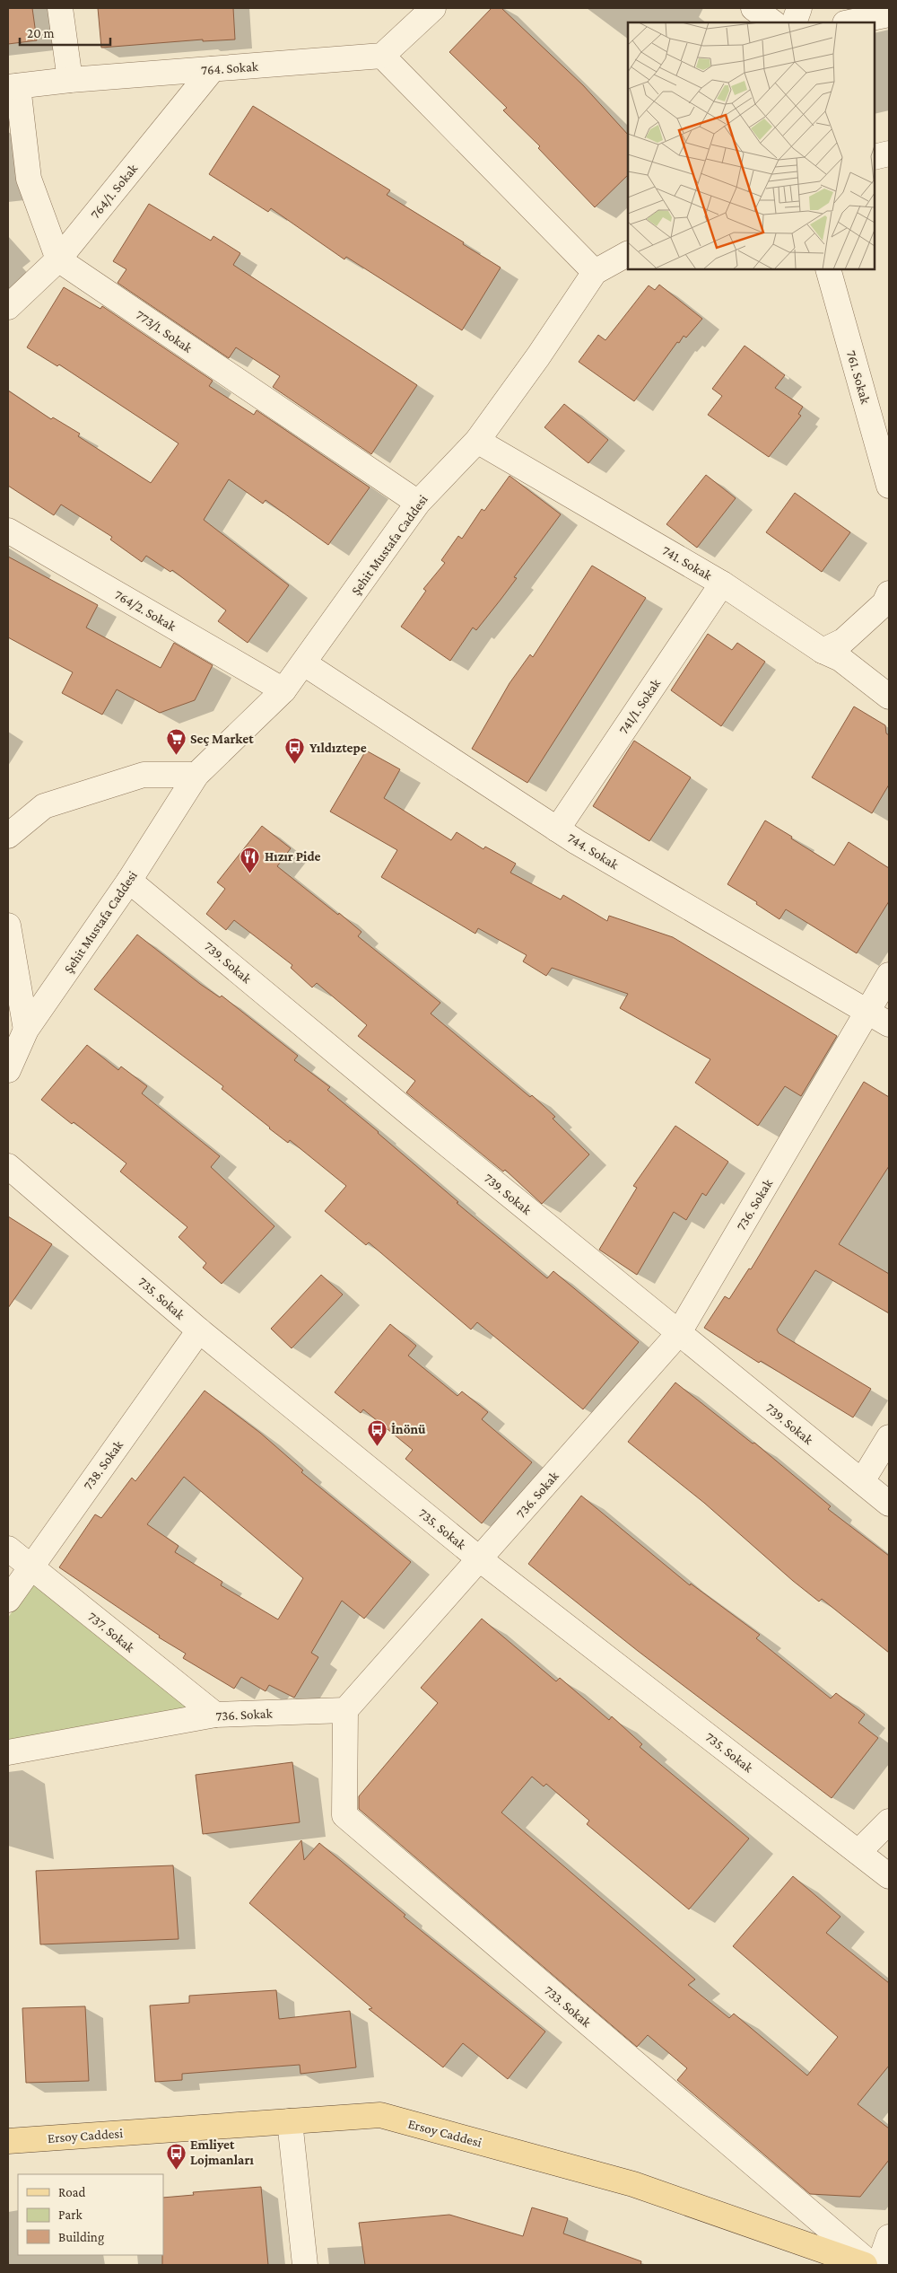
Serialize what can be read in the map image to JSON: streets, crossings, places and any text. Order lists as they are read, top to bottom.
{
  "streets": {
    "main road": ["Ersoy Caddesi"],
    "street": [
      "764. Sokak",
      "764/1. Sokak",
      "773/1. Sokak",
      "761. Sokak",
      "Şehit Mustafa Caddesi",
      "741. Sokak",
      "764/2. Sokak",
      "741/1. Sokak",
      "744. Sokak",
      "739. Sokak",
      "736. Sokak",
      "735. Sokak",
      "738. Sokak",
      "737. Sokak",
      "733. Sokak"
    ]
  },
  "crossings": [
    ["764. Sokak", "764/1. Sokak"],
    ["764/1. Sokak", "773/1. Sokak"],
    ["773/1. Sokak", "Şehit Mustafa Caddesi"],
    ["Şehit Mustafa Caddesi", "741. Sokak"],
    ["Şehit Mustafa Caddesi", "764/2. Sokak"],
    ["Şehit Mustafa Caddesi", "744. Sokak"],
    ["Şehit Mustafa Caddesi", "739. Sokak"],
    ["741. Sokak", "741/1. Sokak"],
    ["741/1. Sokak", "744. Sokak"],
    ["744. Sokak", "736. Sokak"],
    ["739. Sokak", "736. Sokak"],
    ["736. Sokak", "735. Sokak"],
    ["736. Sokak", "737. Sokak"],
    ["736. Sokak", "733. Sokak"],
    ["735. Sokak", "738. Sokak"],
    ["738. Sokak", "737. Sokak"]
  ],
  "places": {
    "supermarket": ["Seç Market"],
    "bus stop": ["Yıldıztepe", "İnönü", "Emliyet Lojmanları"],
    "restaurant": ["Hızır Pide"]
  },
  "legend": ["Road", "Park", "Building"],
  "scale_bar": "20 m"
}
